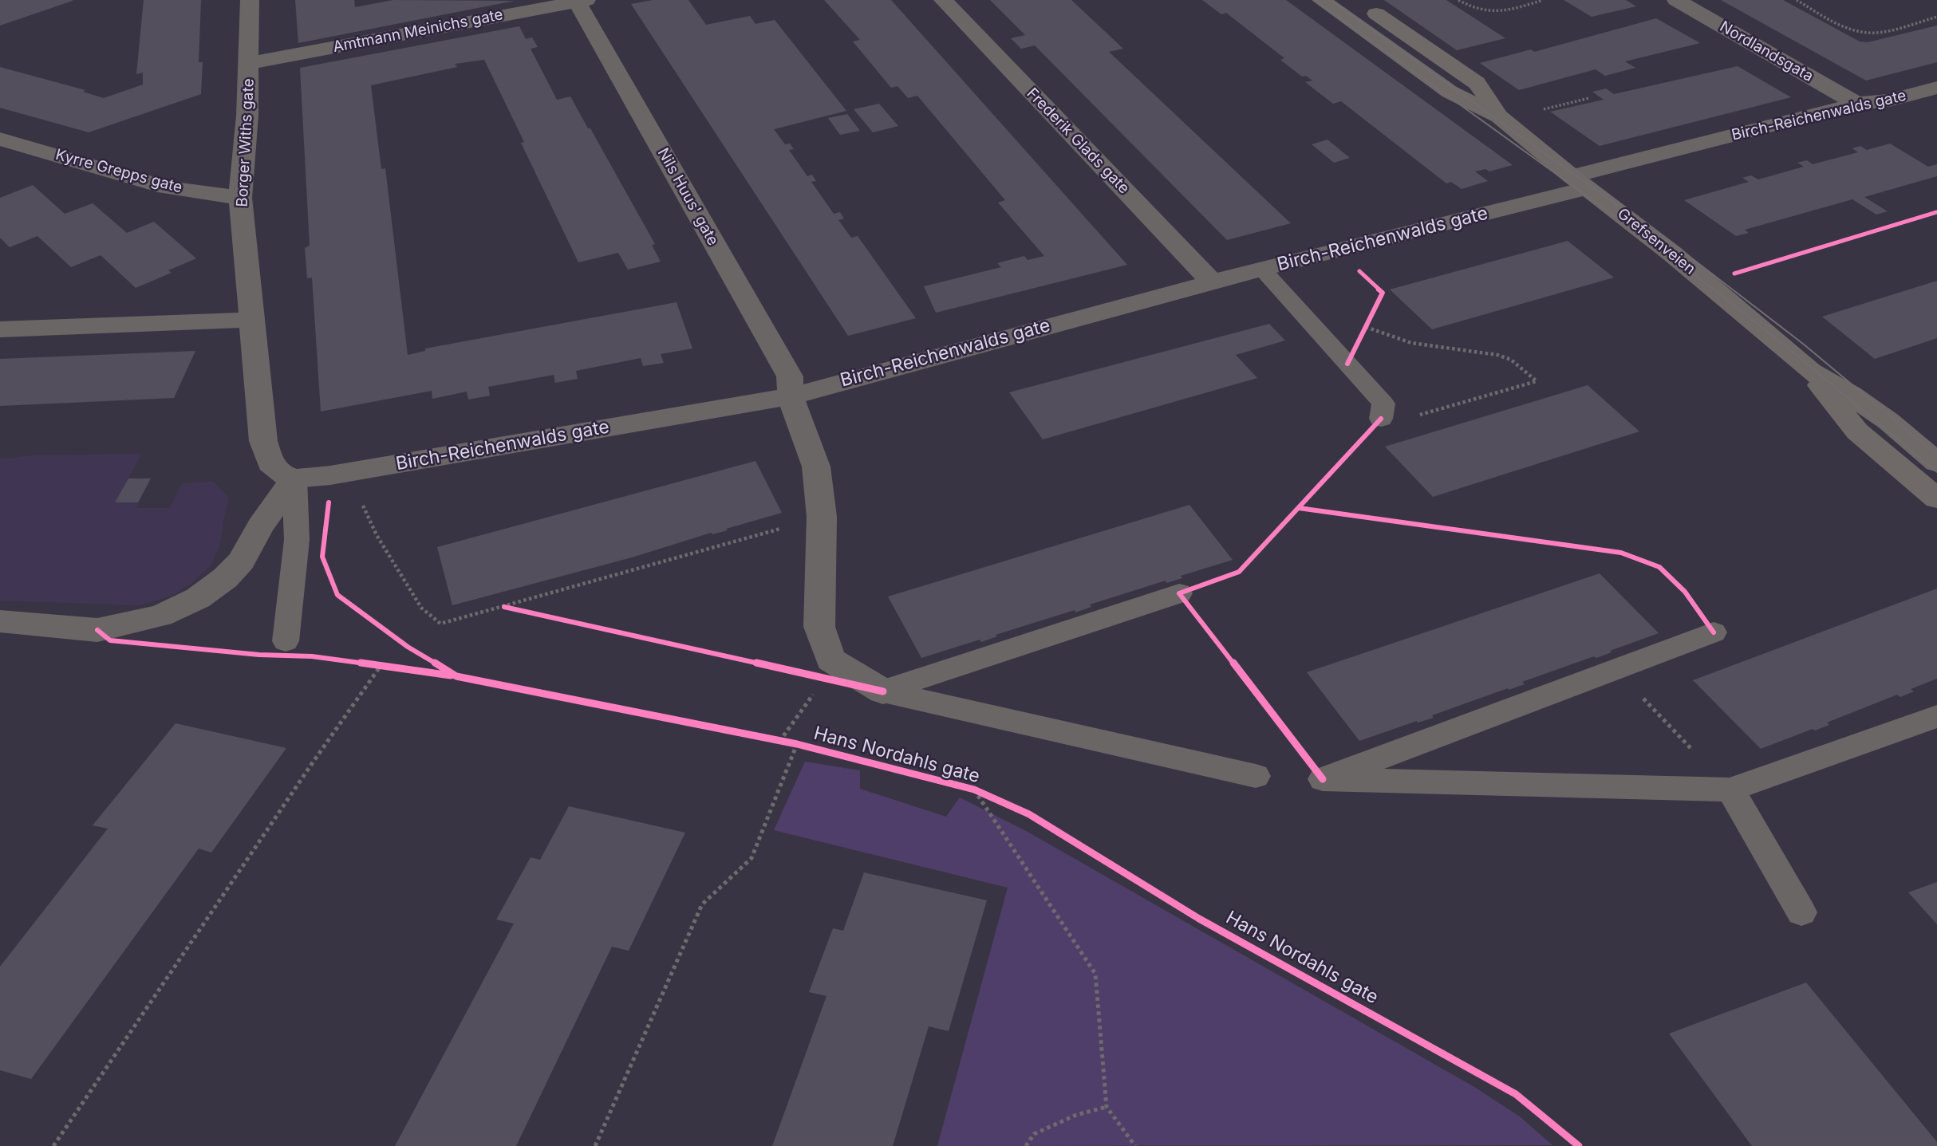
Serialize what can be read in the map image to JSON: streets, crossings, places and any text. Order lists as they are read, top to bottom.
{
  "streets": {
    "main road": ["Grefsenveien"],
    "street": [
      "Amtmann Meinichs gate",
      "Nordlandsgata",
      "Birch-Reichenwalds gate",
      "Frederik Glads gate",
      "Borger Withs gate",
      "Kyrre Grepps gate",
      "Nils Huus' gate"
    ],
    "cycle path": ["Hans Nordahls gate"]
  },
  "crossings": [
    ["Amtmann Meinichs gate", "Borger Withs gate"],
    ["Amtmann Meinichs gate", "Nils Huus' gate"],
    ["Nordlandsgata", "Birch-Reichenwalds gate"],
    ["Birch-Reichenwalds gate", "Frederik Glads gate"],
    ["Birch-Reichenwalds gate", "Borger Withs gate"],
    ["Birch-Reichenwalds gate", "Nils Huus' gate"],
    ["Birch-Reichenwalds gate", "Grefsenveien"],
    ["Borger Withs gate", "Kyrre Grepps gate"]
  ]
}
